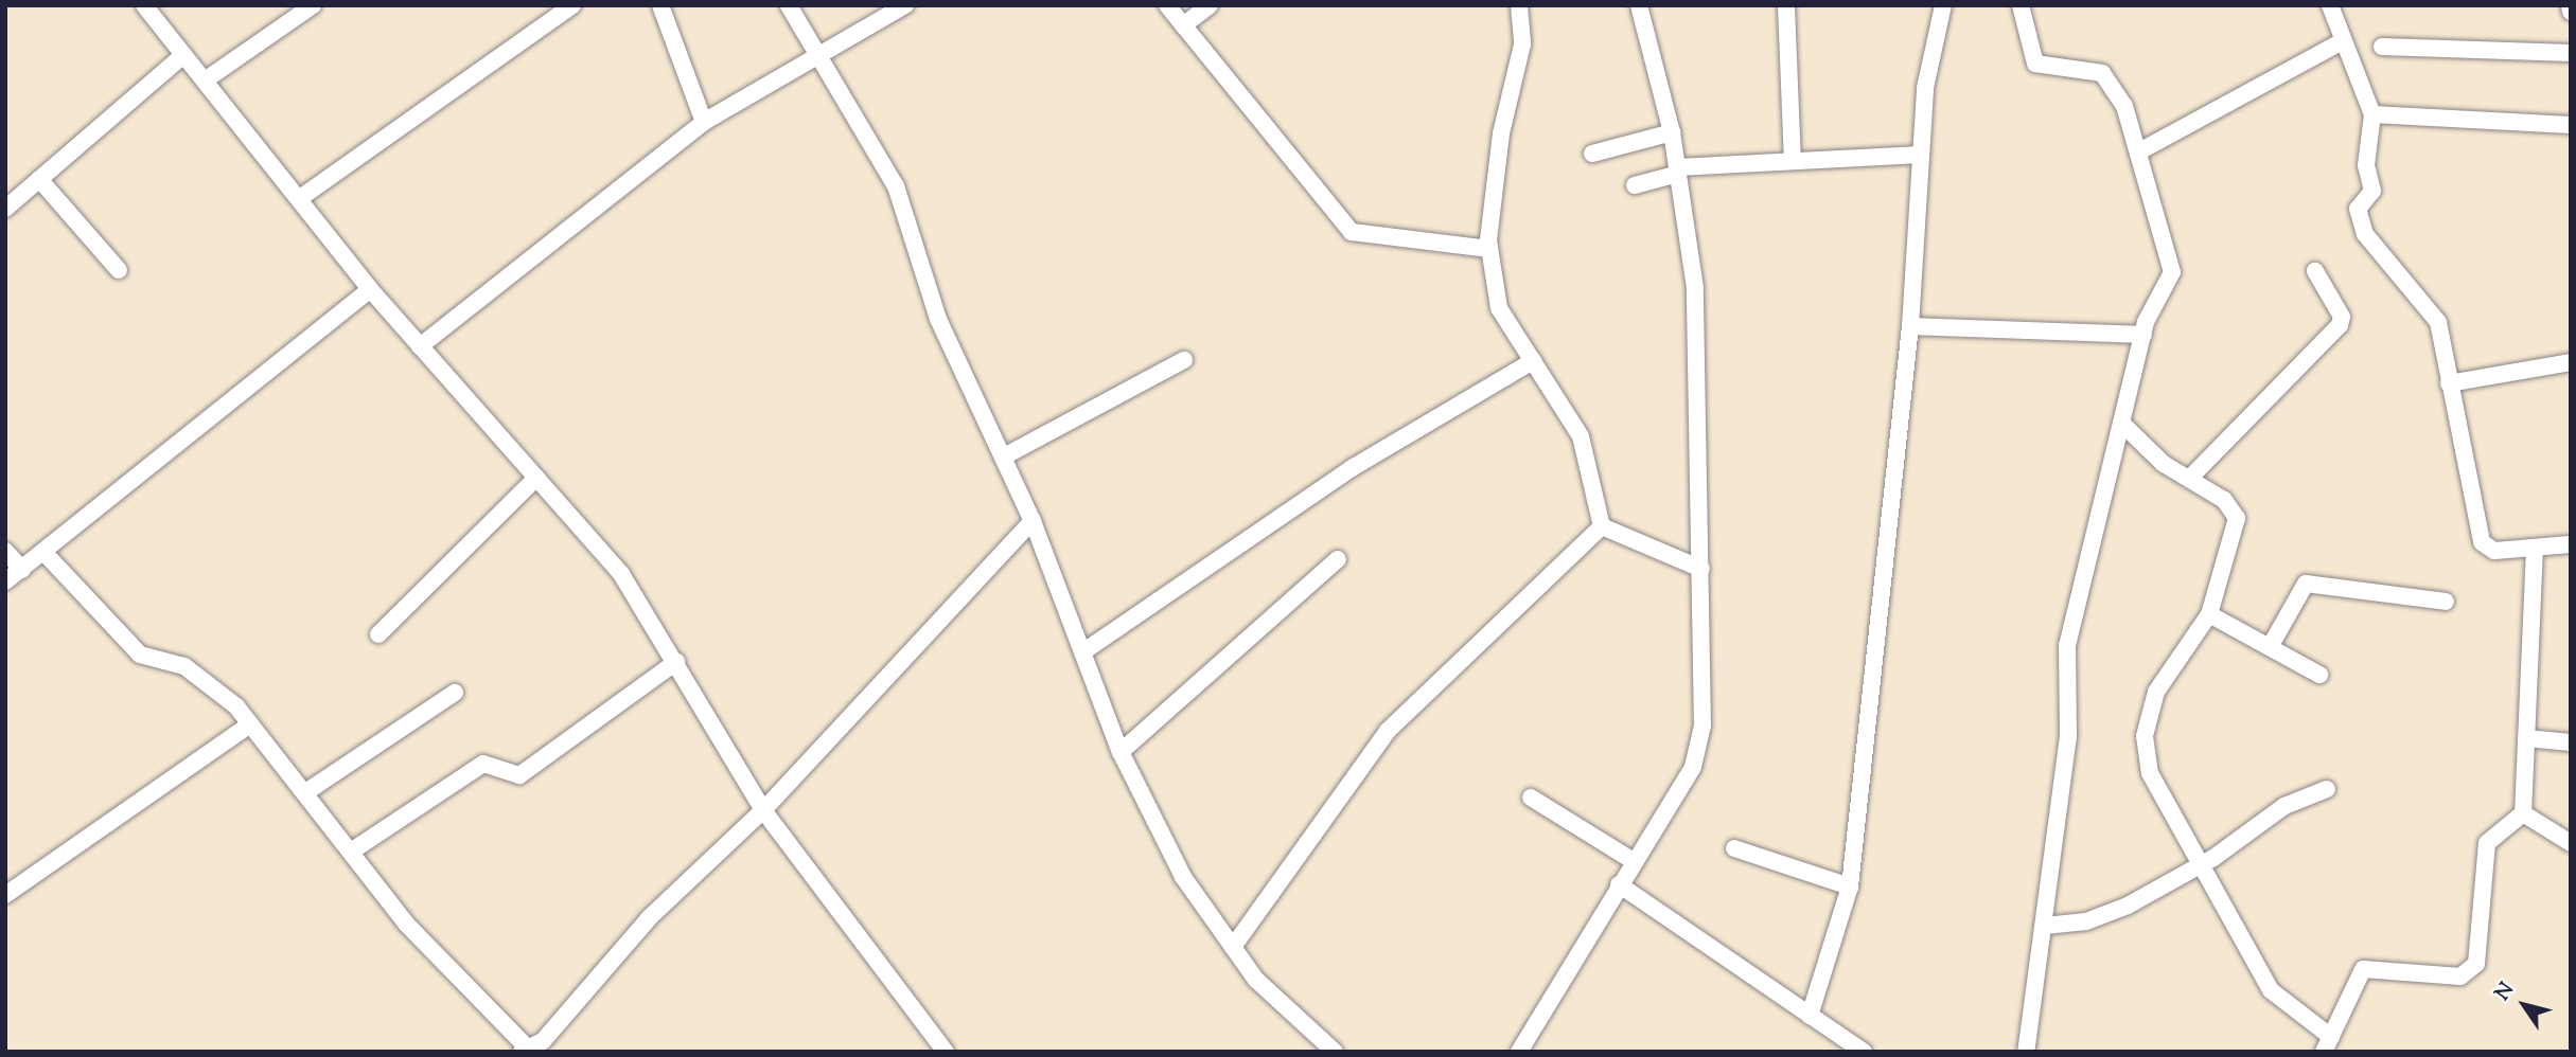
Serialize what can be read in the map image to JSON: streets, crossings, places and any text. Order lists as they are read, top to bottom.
{
  "north": "top left"
}
